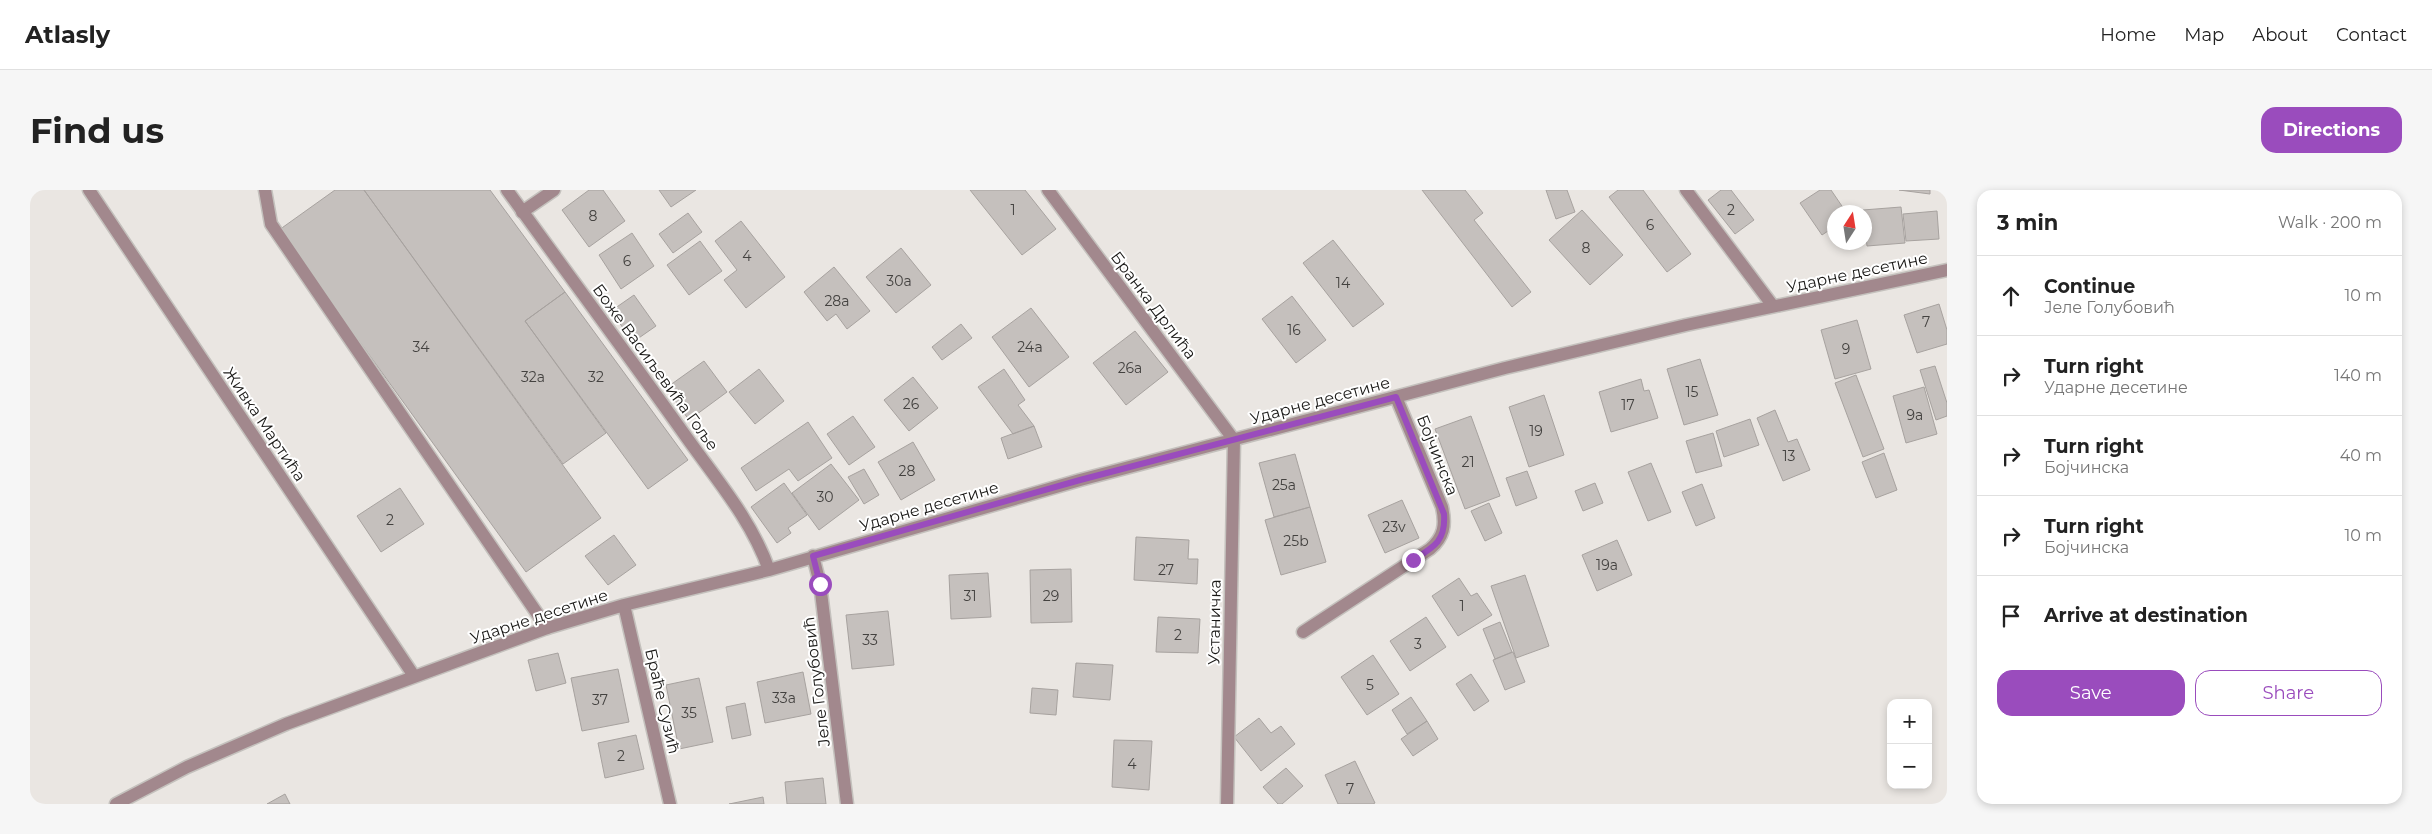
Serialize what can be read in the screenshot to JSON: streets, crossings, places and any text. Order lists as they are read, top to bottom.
{
  "streets": {
    "street": [
      "Ударне десетине",
      "Бранка Дрлића",
      "Боже Васиљевића Гоље",
      "Живка Мартића",
      "Бојчинска",
      "Устаничка",
      "Јеле Голубовић",
      "Браће Сузић"
    ]
  },
  "crossings": [
    ["Ударне десетине", "Бранка Дрлића"],
    ["Ударне десетине", "Боже Васиљевића Гоље"],
    ["Ударне десетине", "Живка Мартића"],
    ["Ударне десетине", "Бојчинска"],
    ["Ударне десетине", "Устаничка"],
    ["Ударне десетине", "Јеле Голубовић"],
    ["Ударне десетине", "Браће Сузић"],
    ["Бранка Дрлића", "Устаничка"]
  ],
  "house_numbers": [
    "1",
    "2",
    "8",
    "6",
    "8",
    "4",
    "6",
    "30a",
    "14",
    "28a",
    "7",
    "16",
    "34",
    "24a",
    "9",
    "26a",
    "32a",
    "32",
    "15",
    "26",
    "17",
    "9a",
    "19",
    "13",
    "21",
    "28",
    "25a",
    "30",
    "2",
    "23v",
    "25b",
    "19a",
    "27",
    "31",
    "29",
    "1",
    "2",
    "33",
    "3",
    "5",
    "33a",
    "37",
    "35",
    "2",
    "4",
    "7"
  ],
  "north": "top",
  "page": {
    "header": "Atlasly",
    "nav": [
      "Home",
      "Map",
      "About",
      "Contact"
    ],
    "buttons": [
      "Directions",
      ["Save", "Share"]
    ],
    "title": "Find us",
    "heading": ["3 min", "Walk · 200 m"],
    "list": [
      ["Continue", "Јеле Голубовић", "10 m"],
      ["Turn right", "Ударне десетине", "140 m"],
      ["Turn right", "Бојчинска", "40 m"],
      ["Turn right", "Бојчинска", "10 m"],
      "Arrive at destination"
    ],
    "map_buttons": ["+", "−"]
  }
}
